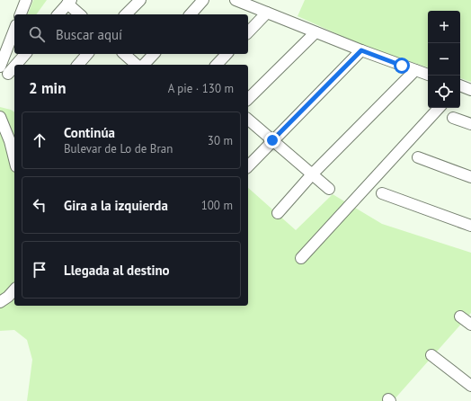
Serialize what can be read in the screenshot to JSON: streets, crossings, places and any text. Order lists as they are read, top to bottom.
{
  "page": {
    "map_buttons": ["+", "−"],
    "search": "Buscar aquí",
    "heading": ["2 min", "A pie · 130 m"],
    "list": [
      ["Continúa", "Bulevar de Lo de Bran", "30 m"],
      ["Gira a la izquierda", "100 m"],
      "Llegada al destino"
    ]
  }
}
